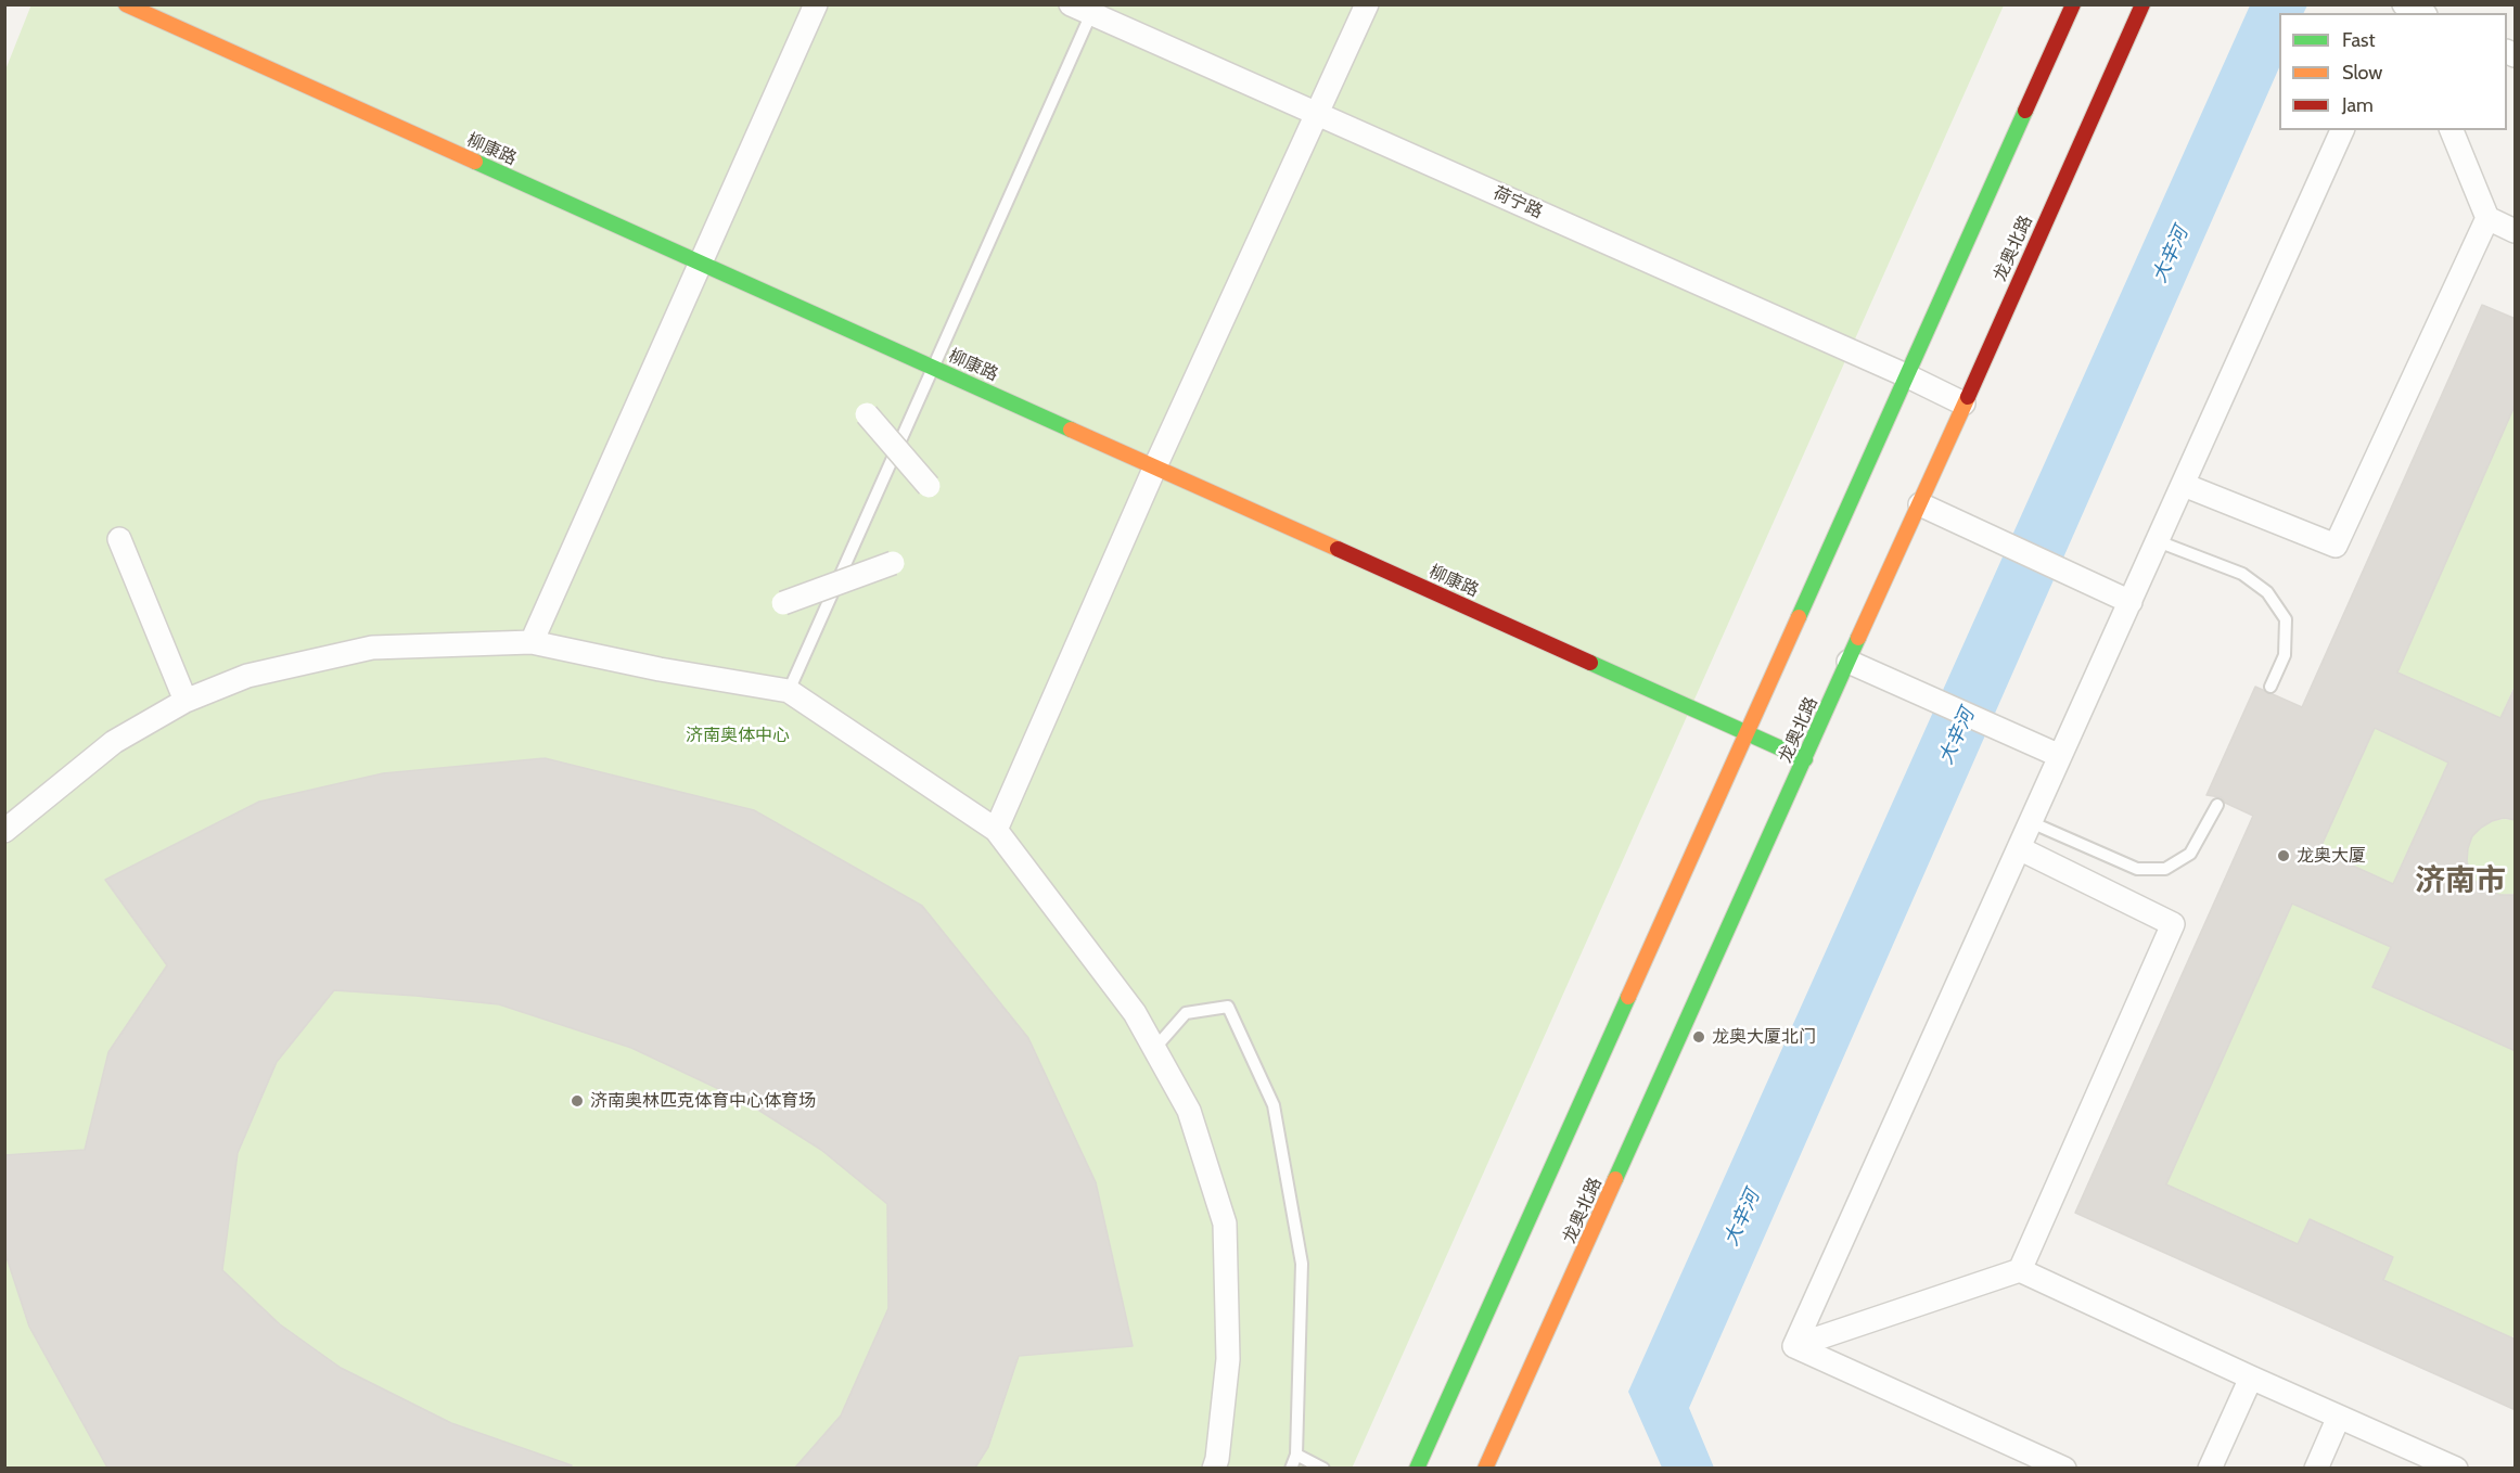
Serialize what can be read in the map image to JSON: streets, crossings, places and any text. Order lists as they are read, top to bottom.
{
  "streets": {
    "main road": ["柳康路", "龙奥北路"],
    "street": ["荷宁路"]
  },
  "crossings": [
    ["柳康路", "龙奥北路"],
    ["荷宁路", "龙奥北路"]
  ],
  "districts": ["济南市"],
  "water": ["大辛河"],
  "parks": ["济南奥体中心"],
  "places": ["龙奥大厦", "龙奥大厦北门", "济南奥林匹克体育中心体育场"],
  "legend": ["Fast", "Slow", "Jam"]
}
